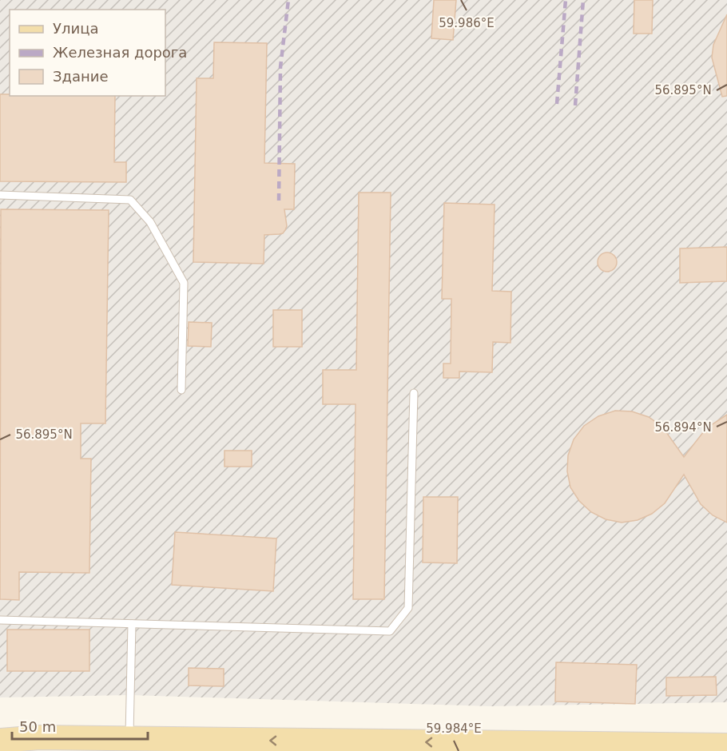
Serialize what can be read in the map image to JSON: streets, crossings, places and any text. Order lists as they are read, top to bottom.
{
  "legend": ["Улица", "Железная дорога", "Здание"],
  "scale_bar": "50 m",
  "coordinates": [
    "59.986°E",
    "56.895°N",
    "56.894°N",
    "59.984°E"
  ]
}
